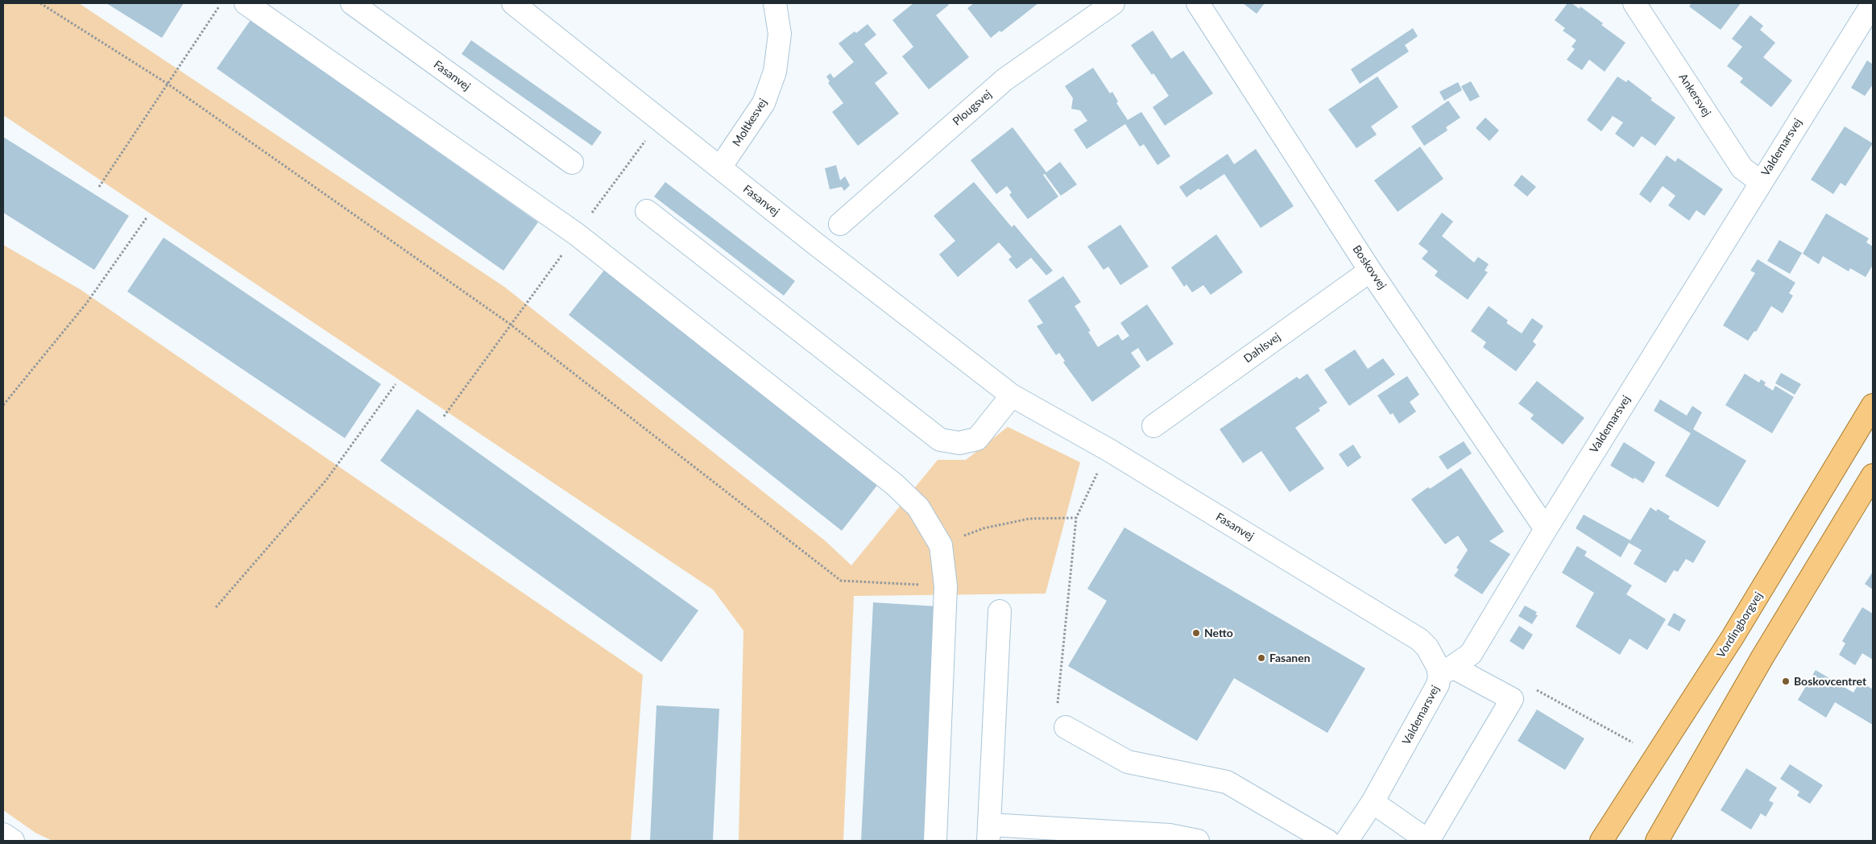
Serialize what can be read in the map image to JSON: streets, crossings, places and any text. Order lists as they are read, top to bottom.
{
  "streets": {
    "main road": ["Vordingborgvej"],
    "street": [
      "Fasanvej",
      "Ankersvej",
      "Plougsvej",
      "Moltkesvej",
      "Valdemarsvej",
      "Boskovvej",
      "Dahlsvej"
    ]
  },
  "crossings": [
    ["Fasanvej", "Moltkesvej"],
    ["Fasanvej", "Valdemarsvej"],
    ["Ankersvej", "Valdemarsvej"],
    ["Valdemarsvej", "Boskovvej"],
    ["Boskovvej", "Dahlsvej"]
  ],
  "places": ["Netto", "Fasanen", "Boskovcentret"]
}
